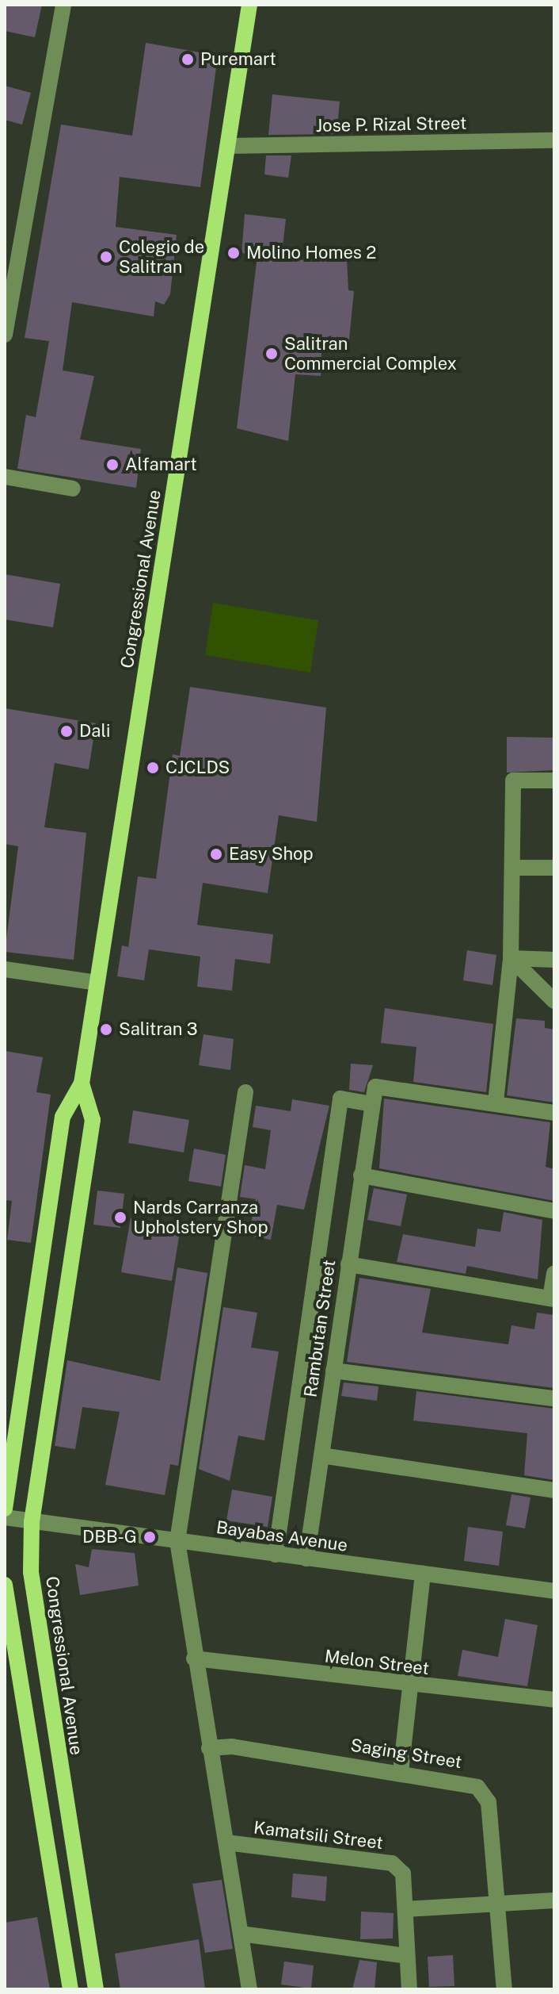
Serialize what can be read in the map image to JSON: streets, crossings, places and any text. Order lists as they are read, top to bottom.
{
  "streets": {
    "main road": ["Congressional Avenue"],
    "street": [
      "Jose P. Rizal Street",
      "Rambutan Street",
      "Bayabas Avenue",
      "Melon Street",
      "Saging Street",
      "Kamatsili Street"
    ]
  },
  "crossings": [
    ["Jose P. Rizal Street", "Congressional Avenue"],
    ["Congressional Avenue", "Bayabas Avenue"],
    ["Rambutan Street", "Bayabas Avenue"]
  ],
  "places": [
    "Puremart",
    "Molino Homes 2",
    "Colegio de Salitran",
    "Salitran Commercial Complex",
    "Alfamart",
    "Dali",
    "CJCLDS",
    "Easy Shop",
    "Salitran 3",
    "Nards Carranza Upholstery Shop",
    "DBB-G"
  ]
}
